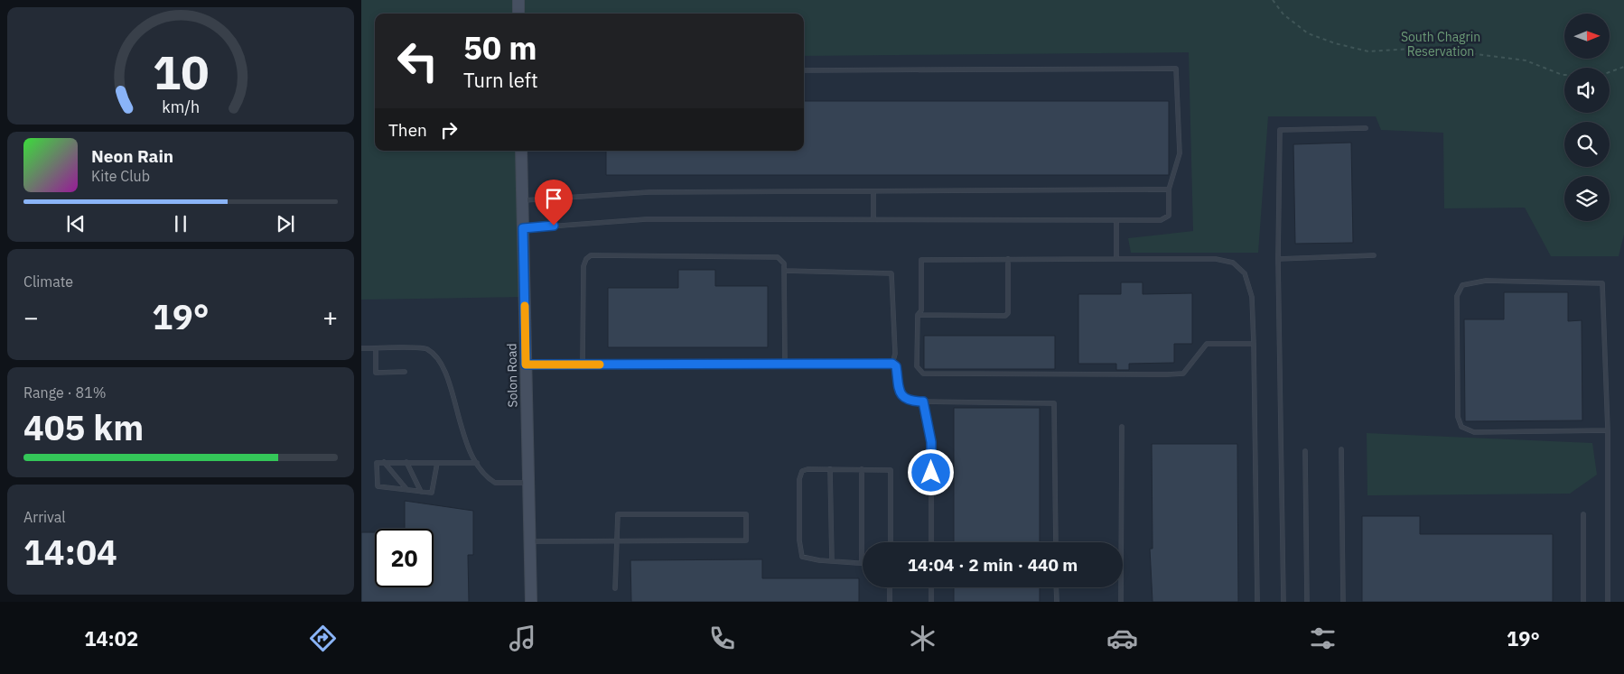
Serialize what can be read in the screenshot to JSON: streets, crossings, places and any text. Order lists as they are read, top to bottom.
{
  "streets": {
    "street": ["Solon Road"]
  },
  "parks": ["South Chagrin Reservation"],
  "north": "right",
  "page": {
    "turn": ["50 m", "Turn left"],
    "then": "Then",
    "song": ["Neon Rain", "Kite Club"],
    "tile": [
      "Climate",
      ["Range · 81%", "405 km"],
      ["Arrival", "14:04"]
    ],
    "heat": ["−", "19°", "+"],
    "limit": "20",
    "trip": "14:04 · 2 min · 440 m",
    "tabs": ["14:02", "19°"],
    "gauge": ["10", "km/h"]
  }
}
